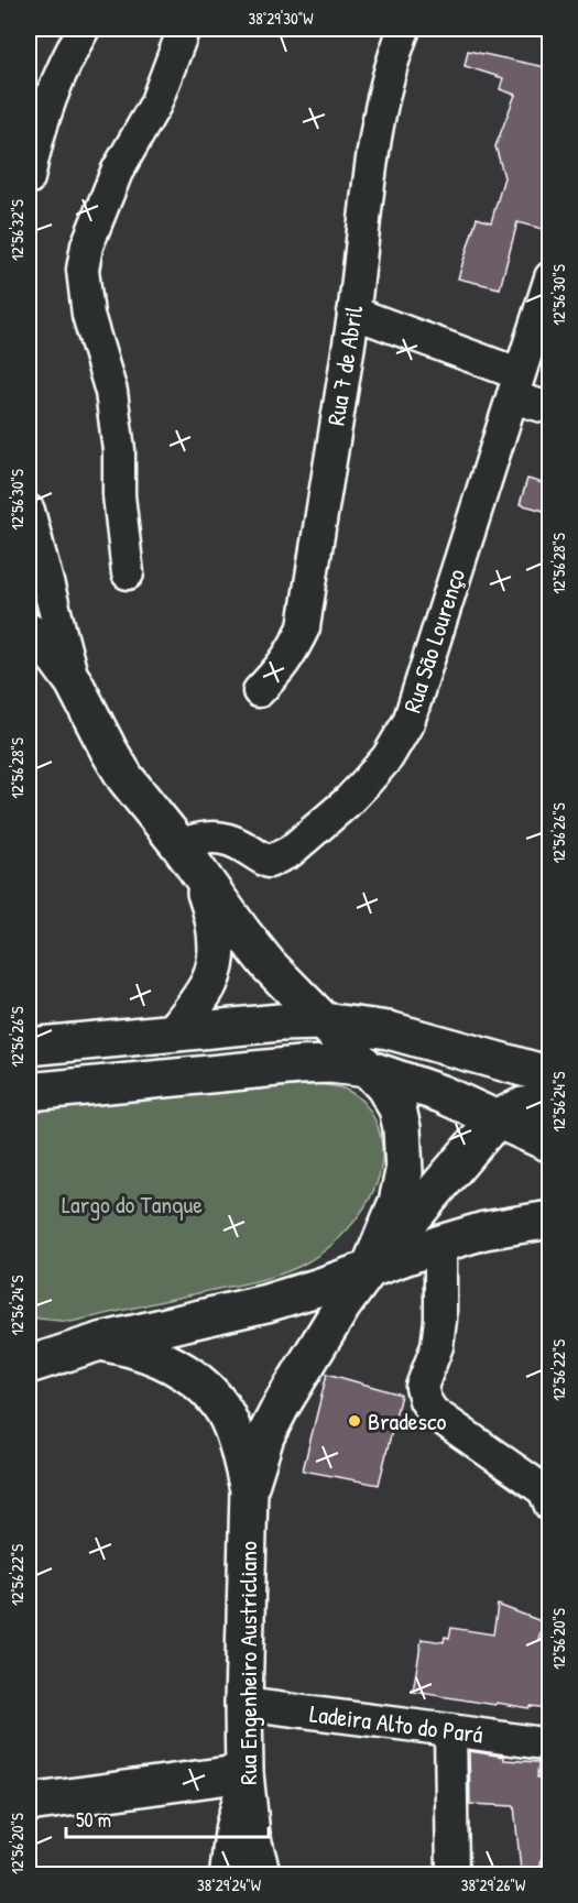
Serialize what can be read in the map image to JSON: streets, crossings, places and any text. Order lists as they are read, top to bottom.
{
  "streets": {
    "main road": ["Rua Engenheiro Austricliano"],
    "street": ["Rua 7 de Abril", "Rua São Lourenço", "Ladeira Alto do Pará"]
  },
  "crossings": [
    ["Rua Engenheiro Austricliano", "Ladeira Alto do Pará"]
  ],
  "parks": ["Largo do Tanque"],
  "places": ["Bradesco"],
  "scale_bar": "50 m",
  "coordinates": [
    "38°29'30\"W",
    "12°56'32\"S",
    "12°56'30\"S",
    "12°56'28\"S",
    "12°56'26\"S",
    "12°56'24\"S",
    "12°56'22\"S",
    "12°56'20\"S",
    "38°29'24\"W",
    "38°29'26\"W"
  ]
}
